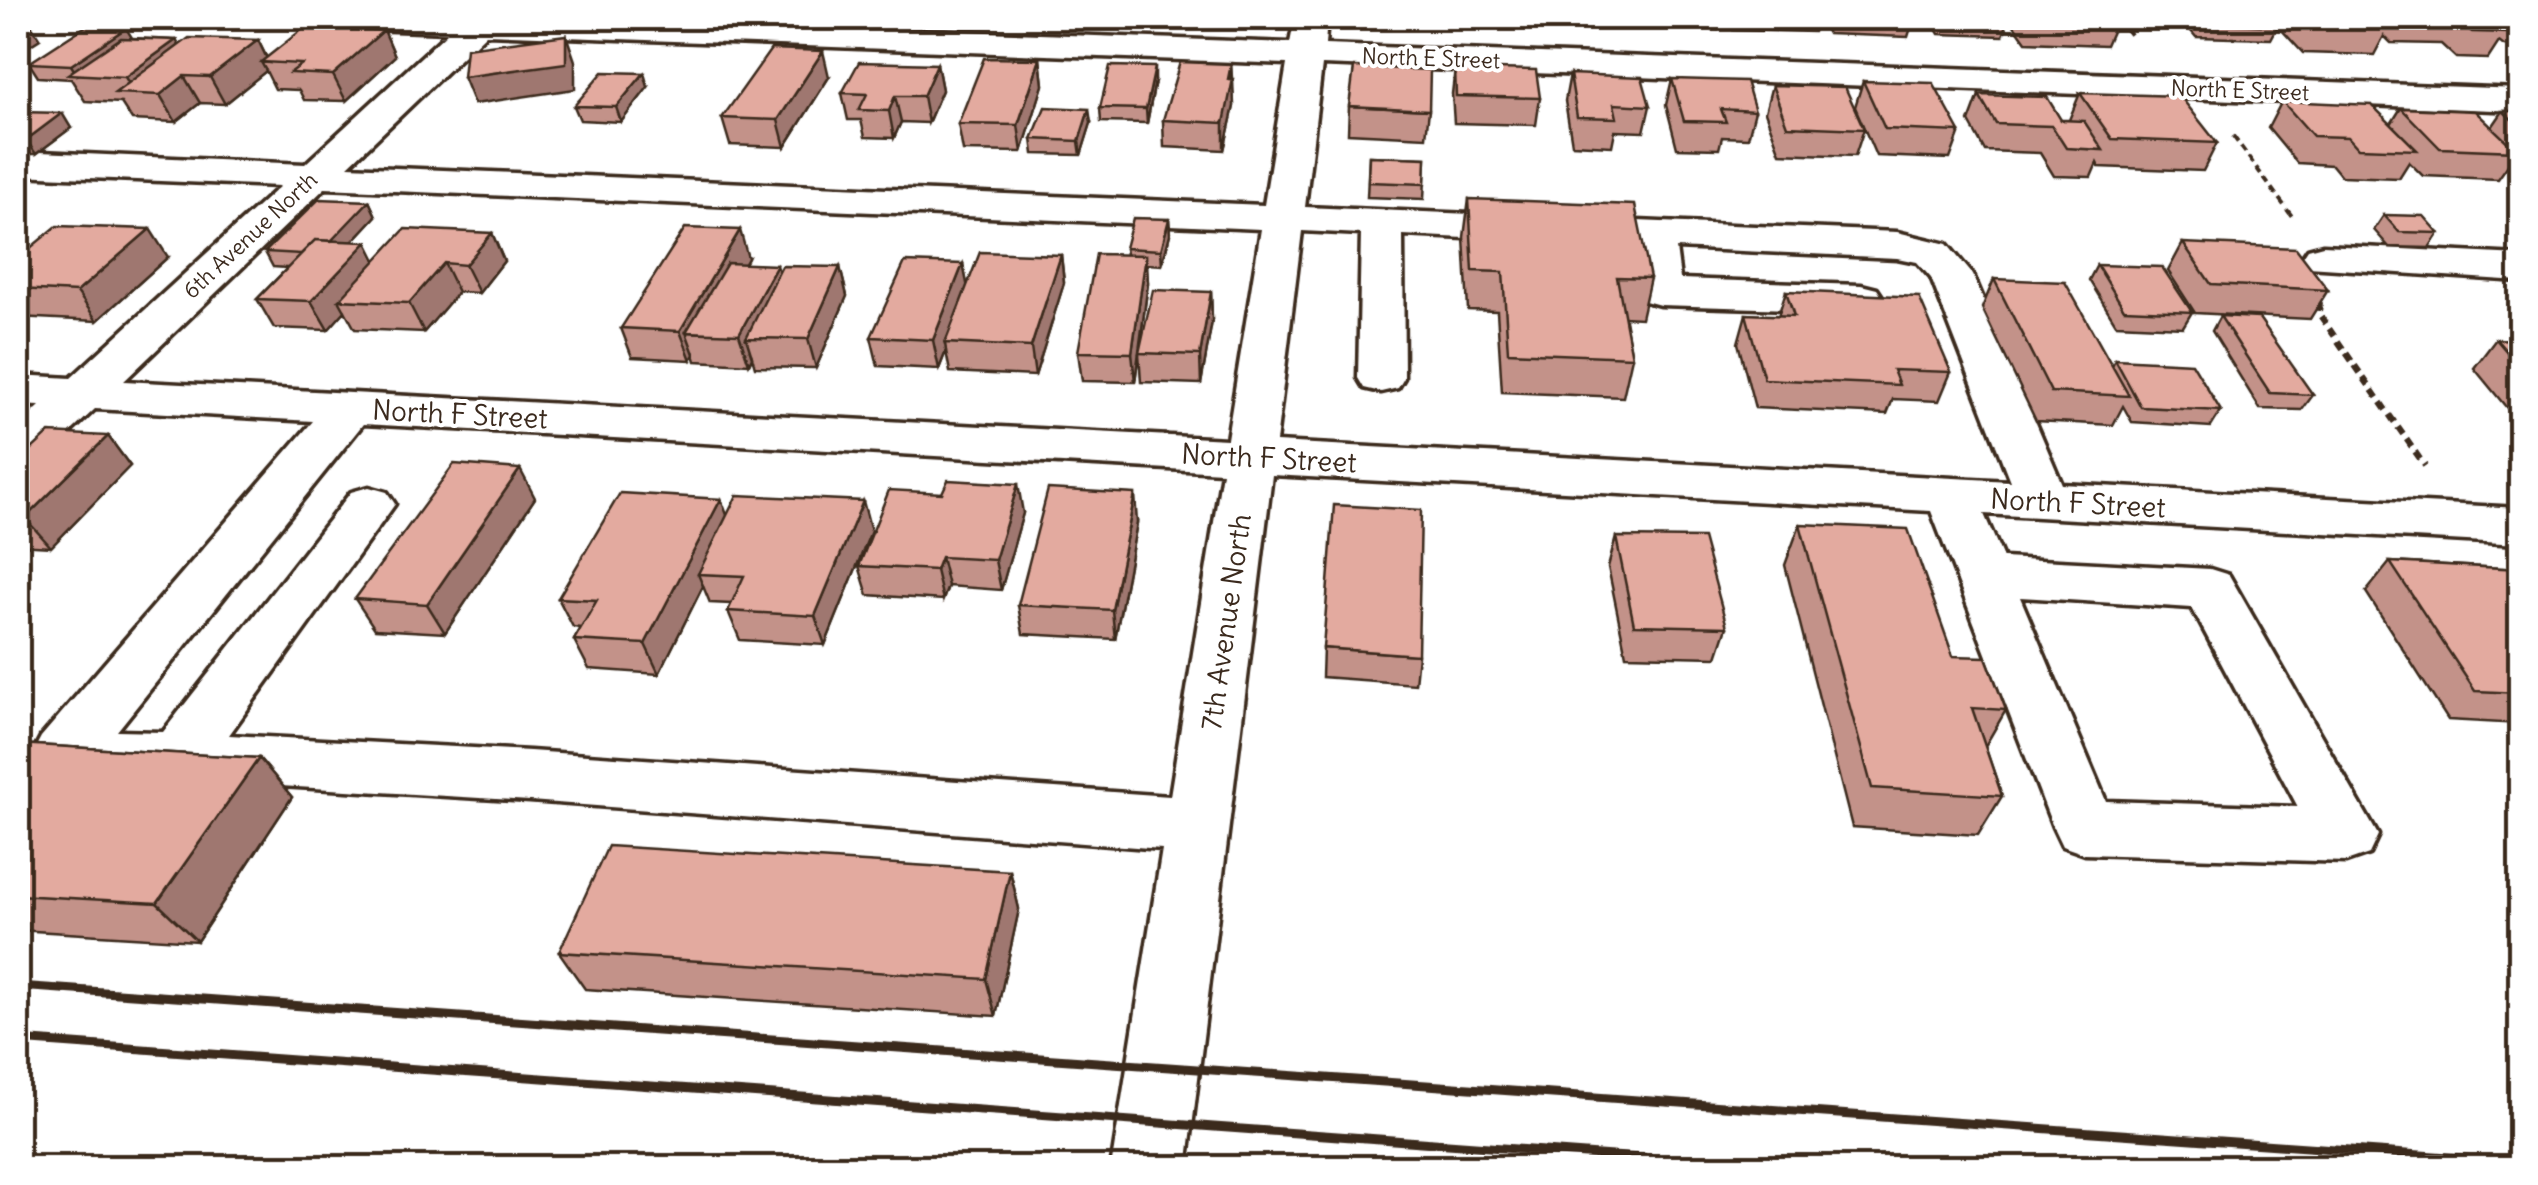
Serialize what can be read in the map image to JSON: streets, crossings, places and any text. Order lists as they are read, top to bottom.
{
  "streets": {
    "street": [
      "North E Street",
      "6th Avenue North",
      "North F Street",
      "7th Avenue North"
    ]
  },
  "crossings": [
    ["North E Street", "6th Avenue North"],
    ["North E Street", "7th Avenue North"],
    ["6th Avenue North", "North F Street"],
    ["North F Street", "7th Avenue North"]
  ]
}
